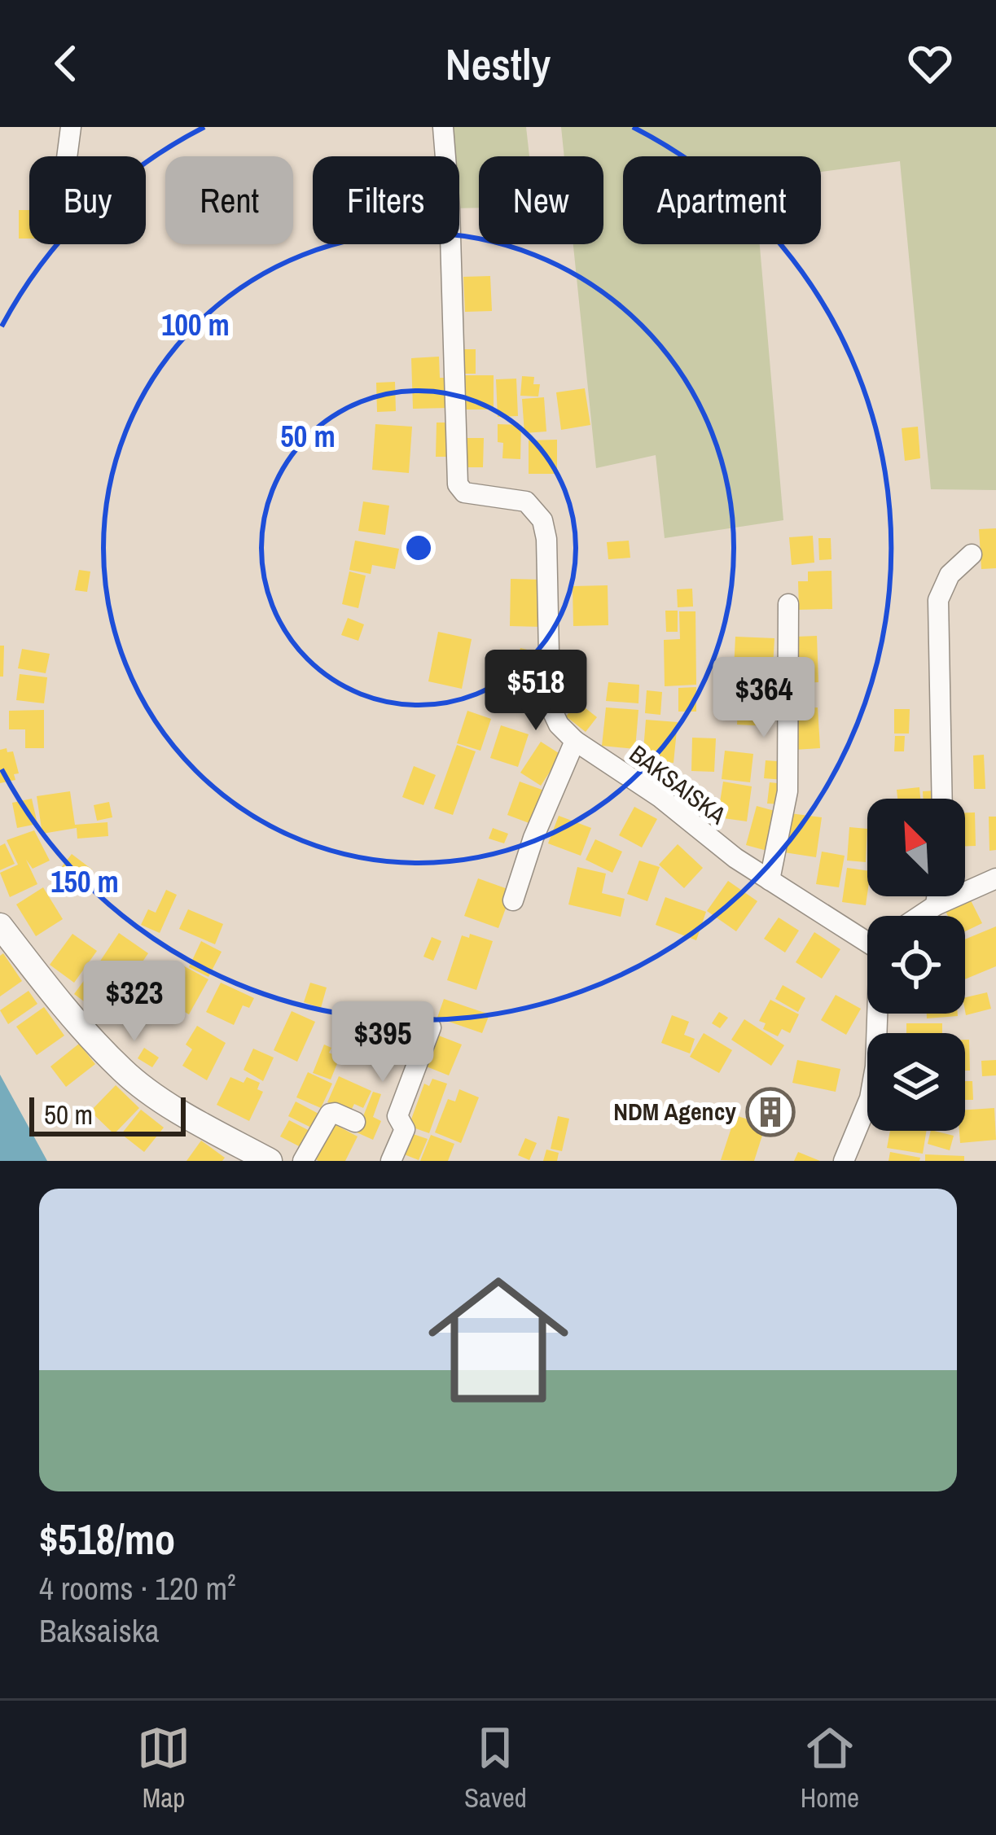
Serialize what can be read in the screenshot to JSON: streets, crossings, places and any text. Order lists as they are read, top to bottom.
{
  "streets": {
    "street": ["BAKSAISKA"]
  },
  "places": {
    "building": ["NDM Agency"]
  },
  "scale_bar": "50 m",
  "north": "top left",
  "page": {
    "header": "Nestly",
    "chip": [
      "Buy",
      "Rent",
      "Filters",
      "New",
      "Apartment"
    ],
    "price": [
      "$518",
      "$364",
      "$323",
      "$395"
    ],
    "scale": "50 m",
    "list": [
      {
        "name": "$518/mo",
        "note": "4 rooms · 120 m² · Baksaiska"
      }
    ],
    "tabs": ["Map", "Saved", "Home"]
  },
  "rings": ["100 m", "50 m", "150 m"]
}
